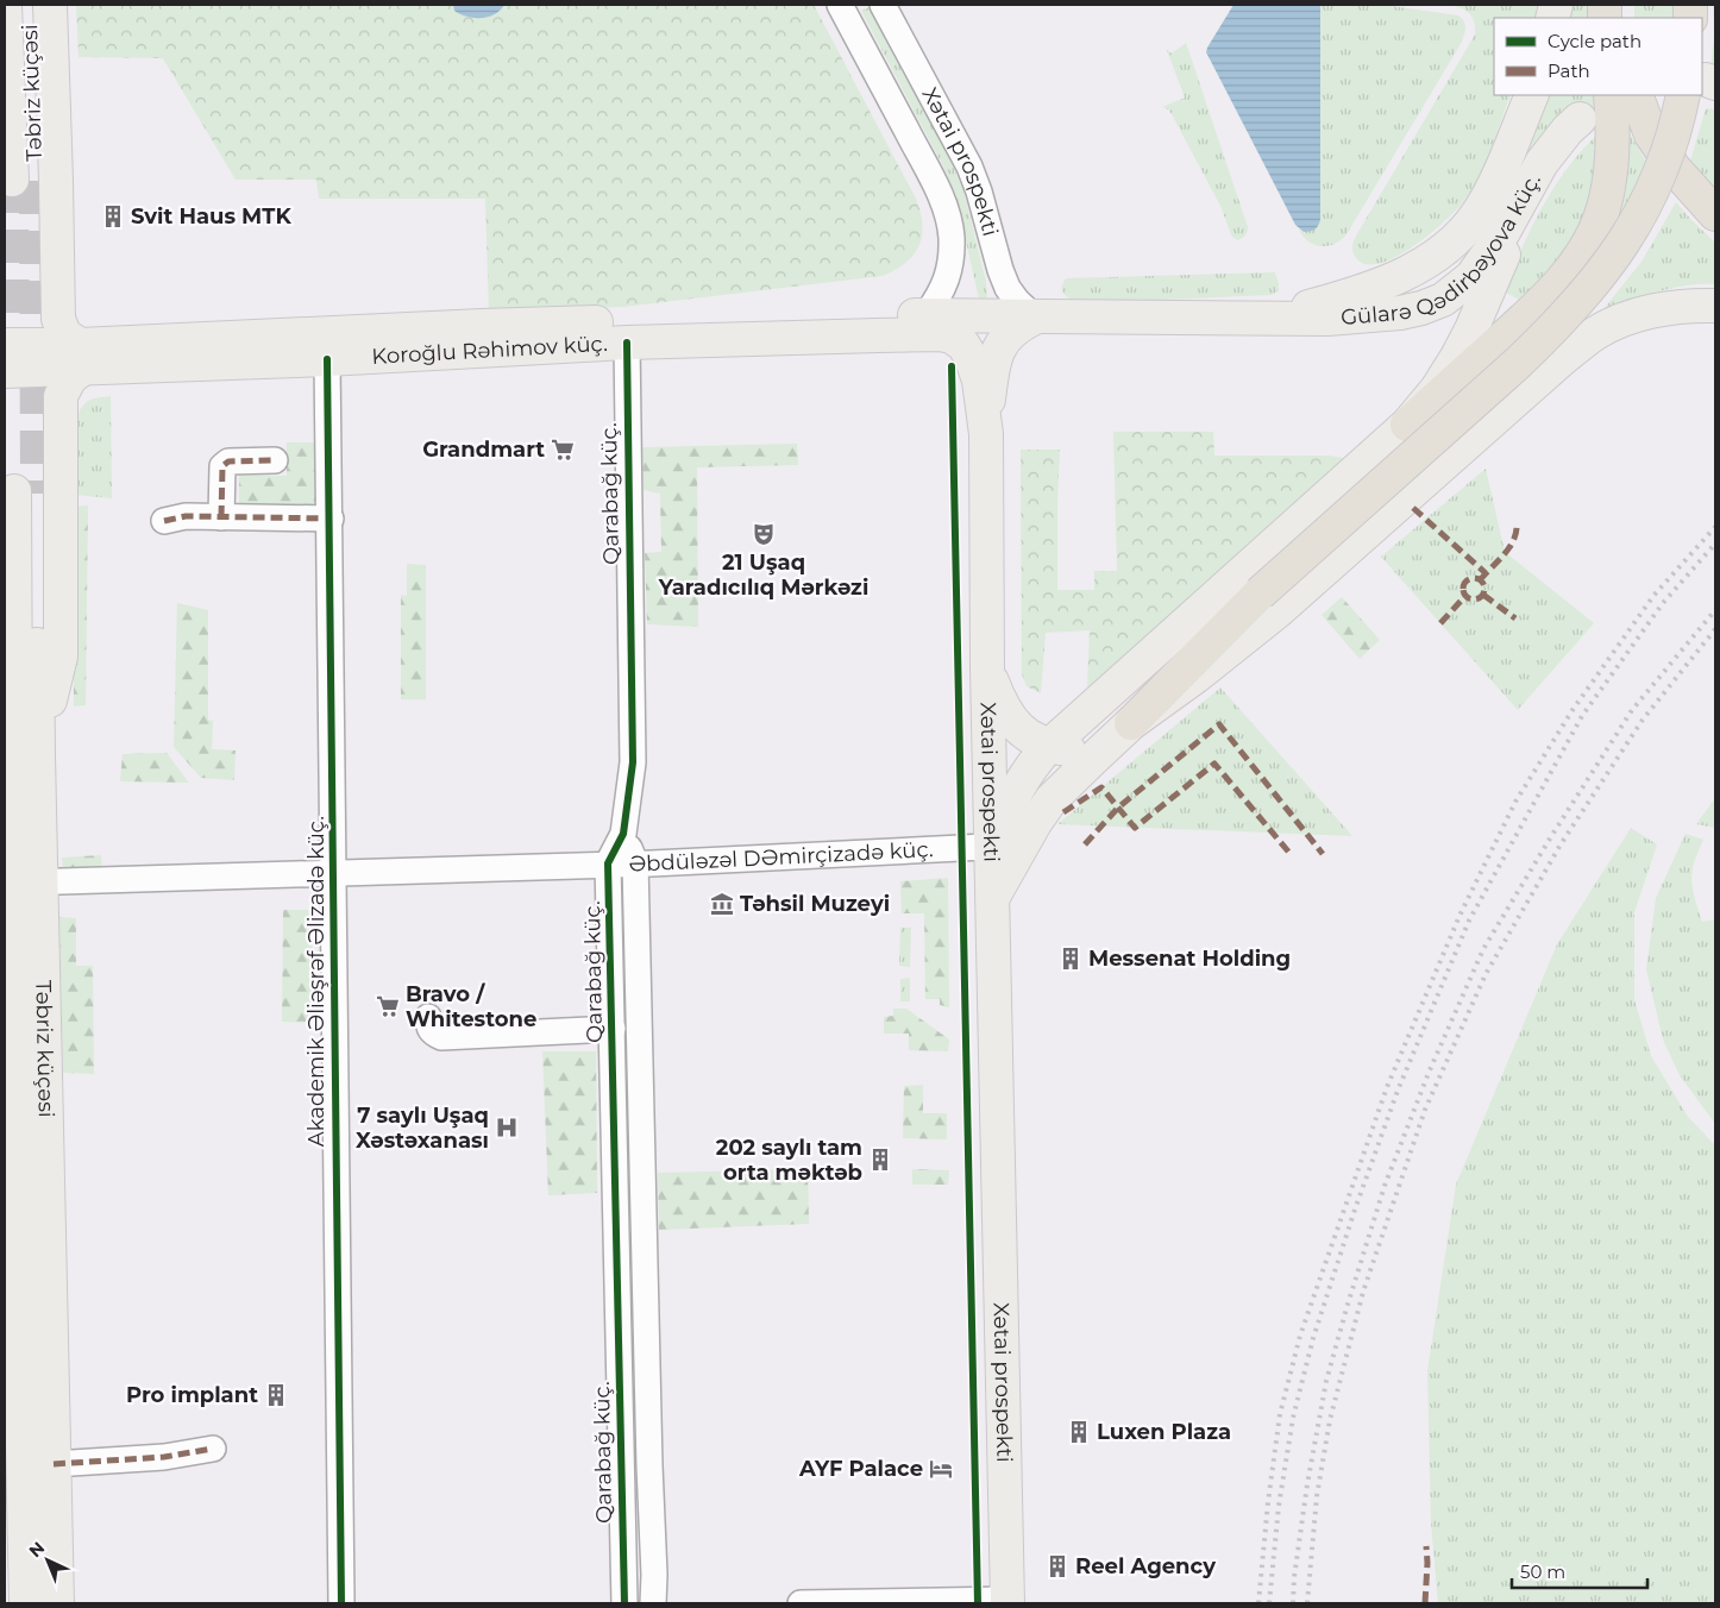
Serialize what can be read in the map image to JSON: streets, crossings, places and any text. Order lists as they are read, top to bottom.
{
  "streets": {
    "main road": [
      "Təbriz küçəsi",
      "Xətai prospekti",
      "Gülarə Qədirbəyova küç.",
      "Koroğlu Rəhimov küç."
    ],
    "street": ["Qarabağ küç.", "Əbdüləzəl DƏmirçizadə küç.", "Akademik Əliəşrəf Əlizadə küç."]
  },
  "crossings": [
    ["Təbriz küçəsi", "Əbdüləzəl DƏmirçizadə küç."],
    ["Xətai prospekti", "Gülarə Qədirbəyova küç."],
    ["Xətai prospekti", "Koroğlu Rəhimov küç."],
    ["Xətai prospekti", "Əbdüləzəl DƏmirçizadə küç."],
    ["Gülarə Qədirbəyova küç.", "Koroğlu Rəhimov küç."],
    ["Koroğlu Rəhimov küç.", "Qarabağ küç."],
    ["Koroğlu Rəhimov küç.", "Akademik Əliəşrəf Əlizadə küç."],
    ["Qarabağ küç.", "Əbdüləzəl DƏmirçizadə küç."],
    ["Əbdüləzəl DƏmirçizadə küç.", "Akademik Əliəşrəf Əlizadə küç."]
  ],
  "places": {
    "building": [
      "Svit Haus MTK",
      "Messenat Holding",
      "202 saylı tam orta məktəb",
      "Pro implant",
      "Luxen Plaza",
      "Reel Agency"
    ],
    "supermarket": ["Grandmart", "Bravo / Whitestone"],
    "theatre": ["21 Uşaq Yaradıcılıq Mərkəzi"],
    "museum": ["Təhsil Muzeyi"],
    "hospital": ["7 saylı Uşaq Xəstəxanası"],
    "hotel": ["AYF Palace"]
  },
  "legend": ["Cycle path", "Path"],
  "scale_bar": "50 m",
  "north": "top left"
}
